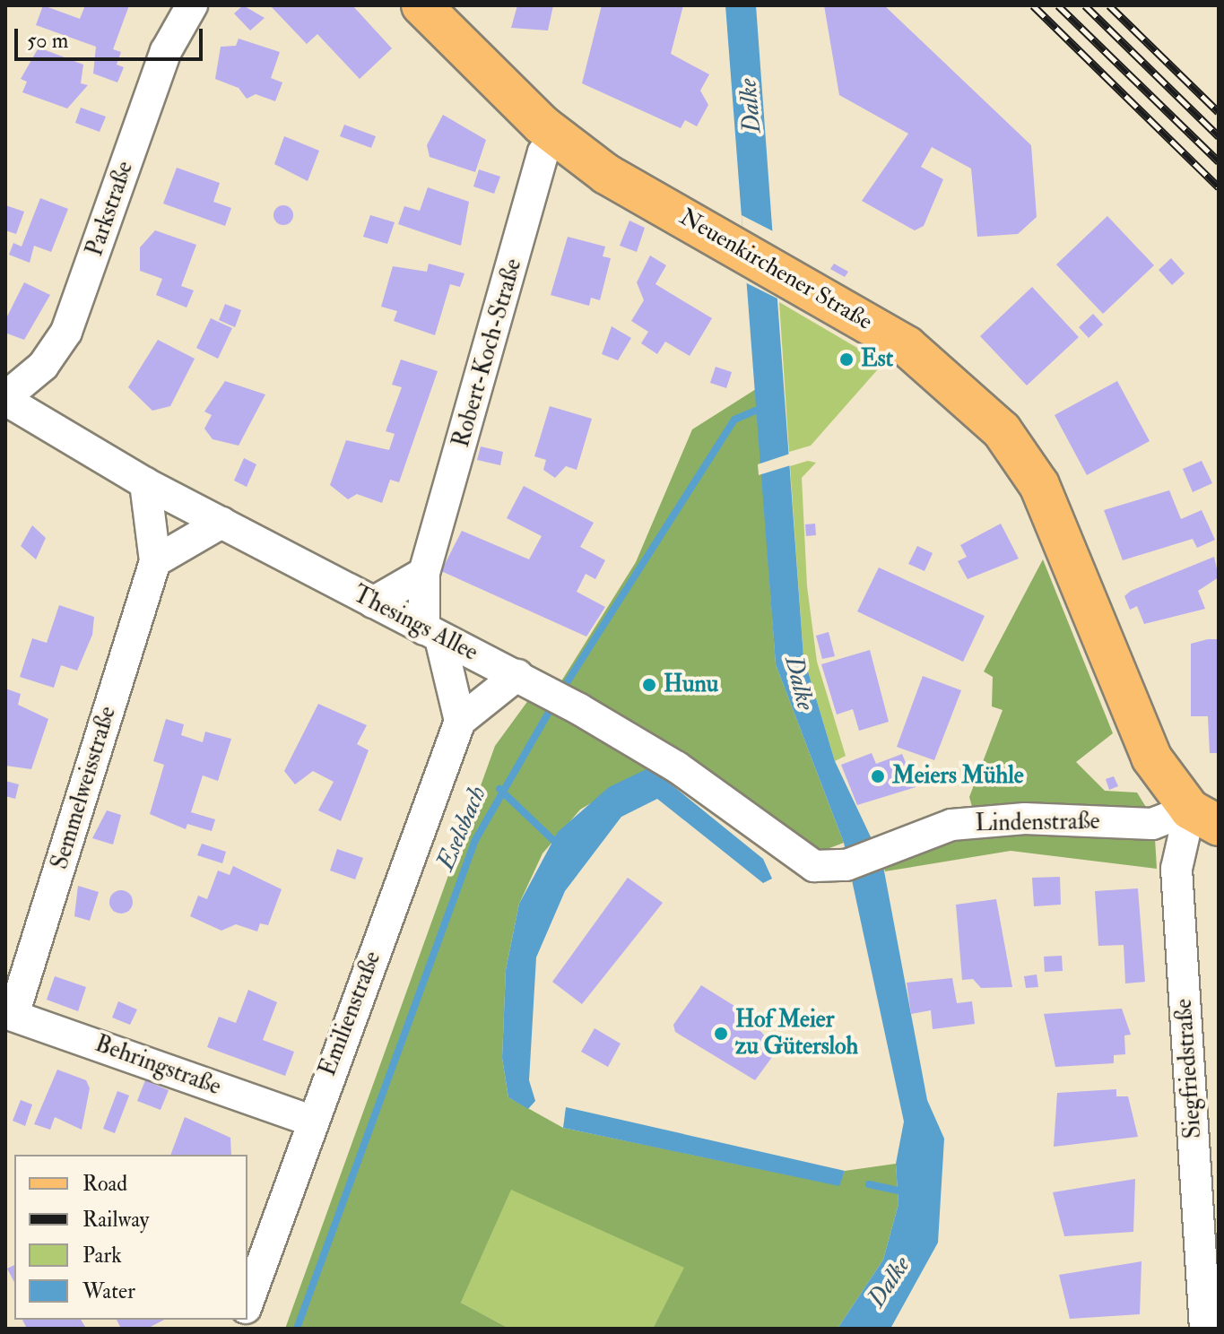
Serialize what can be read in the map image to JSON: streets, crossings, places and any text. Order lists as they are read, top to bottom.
{
  "streets": {
    "main road": ["Neuenkirchener Straße"],
    "street": [
      "Parkstraße",
      "Robert-Koch-Straße",
      "Thesings Allee",
      "Semmelweisstraße",
      "Lindenstraße",
      "Emilienstraße",
      "Behringstraße",
      "Siegfriedstraße"
    ]
  },
  "crossings": [
    ["Parkstraße", "Thesings Allee"],
    ["Neuenkirchener Straße", "Robert-Koch-Straße"],
    ["Neuenkirchener Straße", "Lindenstraße"],
    ["Neuenkirchener Straße", "Siegfriedstraße"],
    ["Robert-Koch-Straße", "Thesings Allee"],
    ["Thesings Allee", "Semmelweisstraße"],
    ["Thesings Allee", "Lindenstraße"],
    ["Semmelweisstraße", "Behringstraße"],
    ["Lindenstraße", "Siegfriedstraße"],
    ["Emilienstraße", "Behringstraße"]
  ],
  "water": ["Dalke", "Eselsbach"],
  "places": [
    "Est",
    "Hunu",
    "Meiers Mühle",
    "Hof Meier zu Gütersloh"
  ],
  "legend": [
    "Road",
    "Railway",
    "Park",
    "Water"
  ],
  "scale_bar": "50 m"
}
